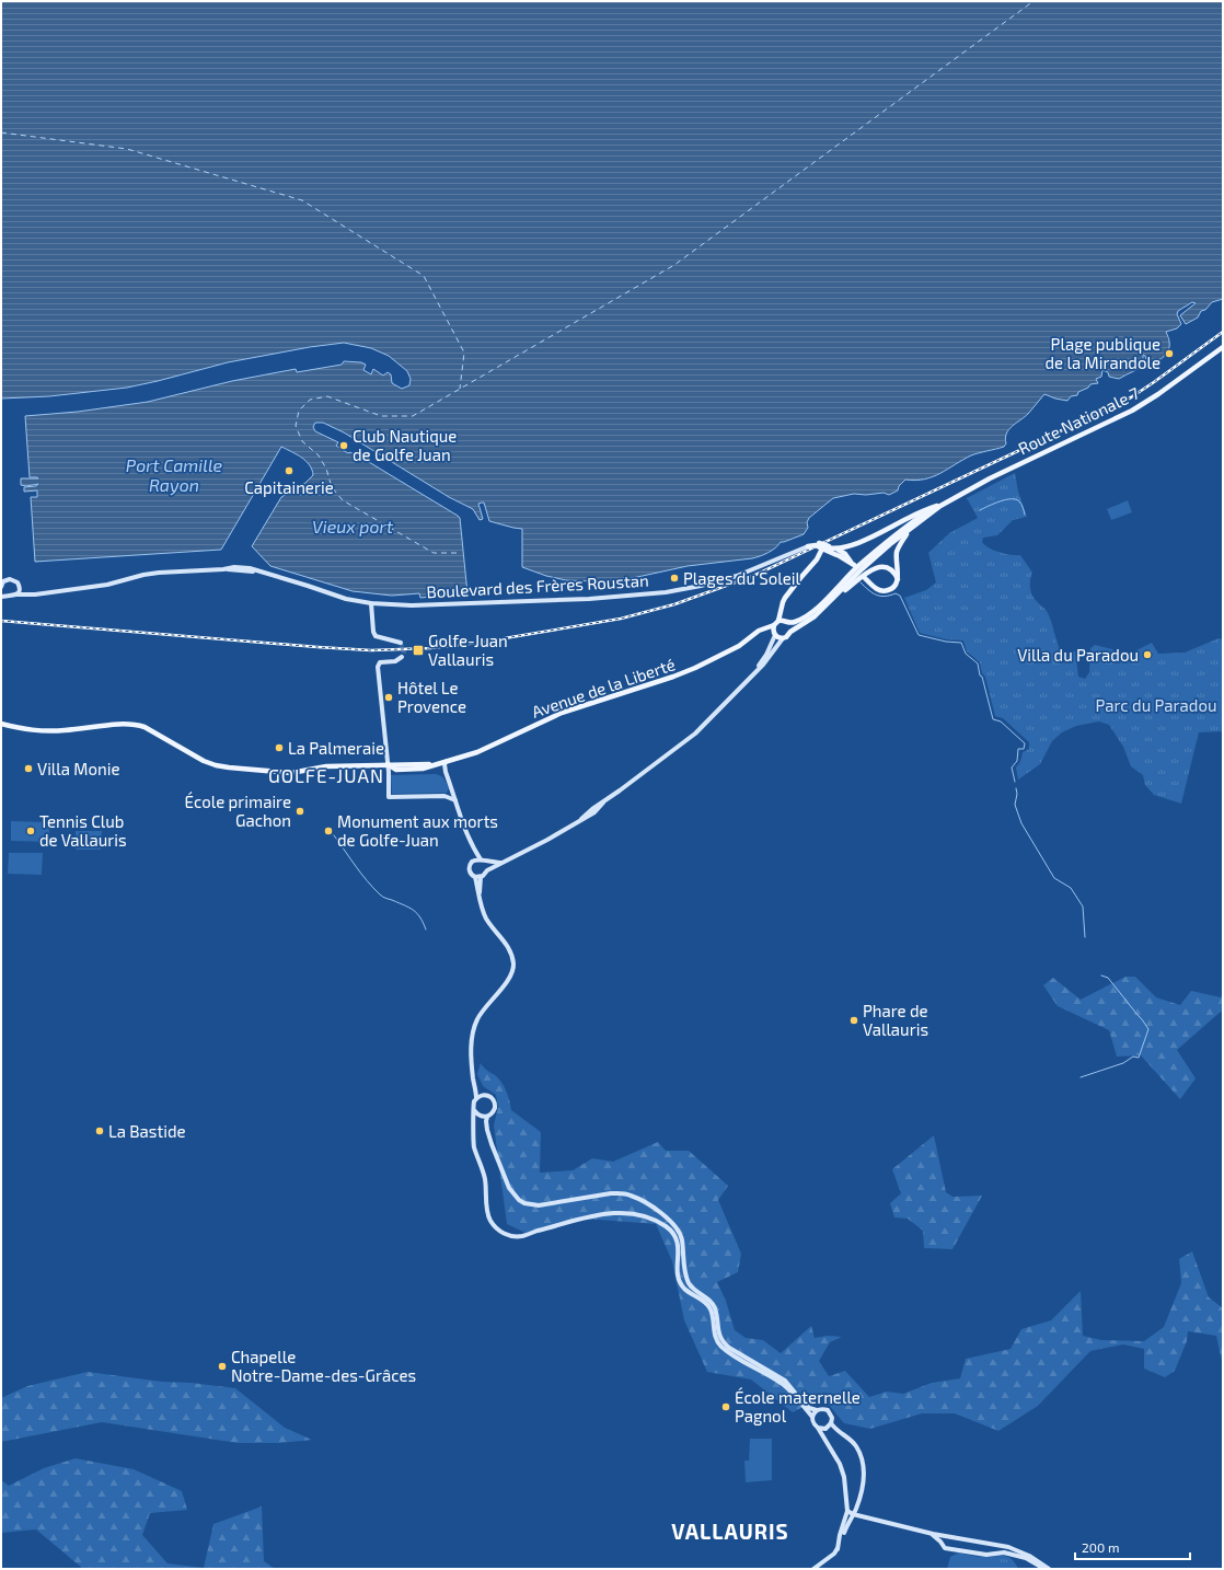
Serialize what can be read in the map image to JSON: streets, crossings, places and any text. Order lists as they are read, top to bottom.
{
  "streets": {
    "main road": ["Boulevard des Frères Roustan", "Avenue de la Liberté"]
  },
  "districts": ["GOLFE-JUAN", "VALLAURIS"],
  "water": ["Port Camille Rayon", "Vieux port"],
  "parks": ["Parc du Paradou"],
  "places": {
    "other": [
      "Plage publique de la Mirandole",
      "Club Nautique de Golfe Juan",
      "Capitainerie",
      "Plages du Soleil",
      "Villa du Paradou",
      "Hôtel Le Provence",
      "La Palmeraie",
      "Villa Monie",
      "École primaire Gachon",
      "Tennis Club de Vallauris",
      "Monument aux morts de Golfe-Juan",
      "Phare de Vallauris",
      "La Bastide",
      "Chapelle Notre-Dame-des-Grâces",
      "École maternelle Pagnol"
    ],
    "transit": ["Golfe-Juan Vallauris"]
  },
  "scale_bar": "200 m"
}
